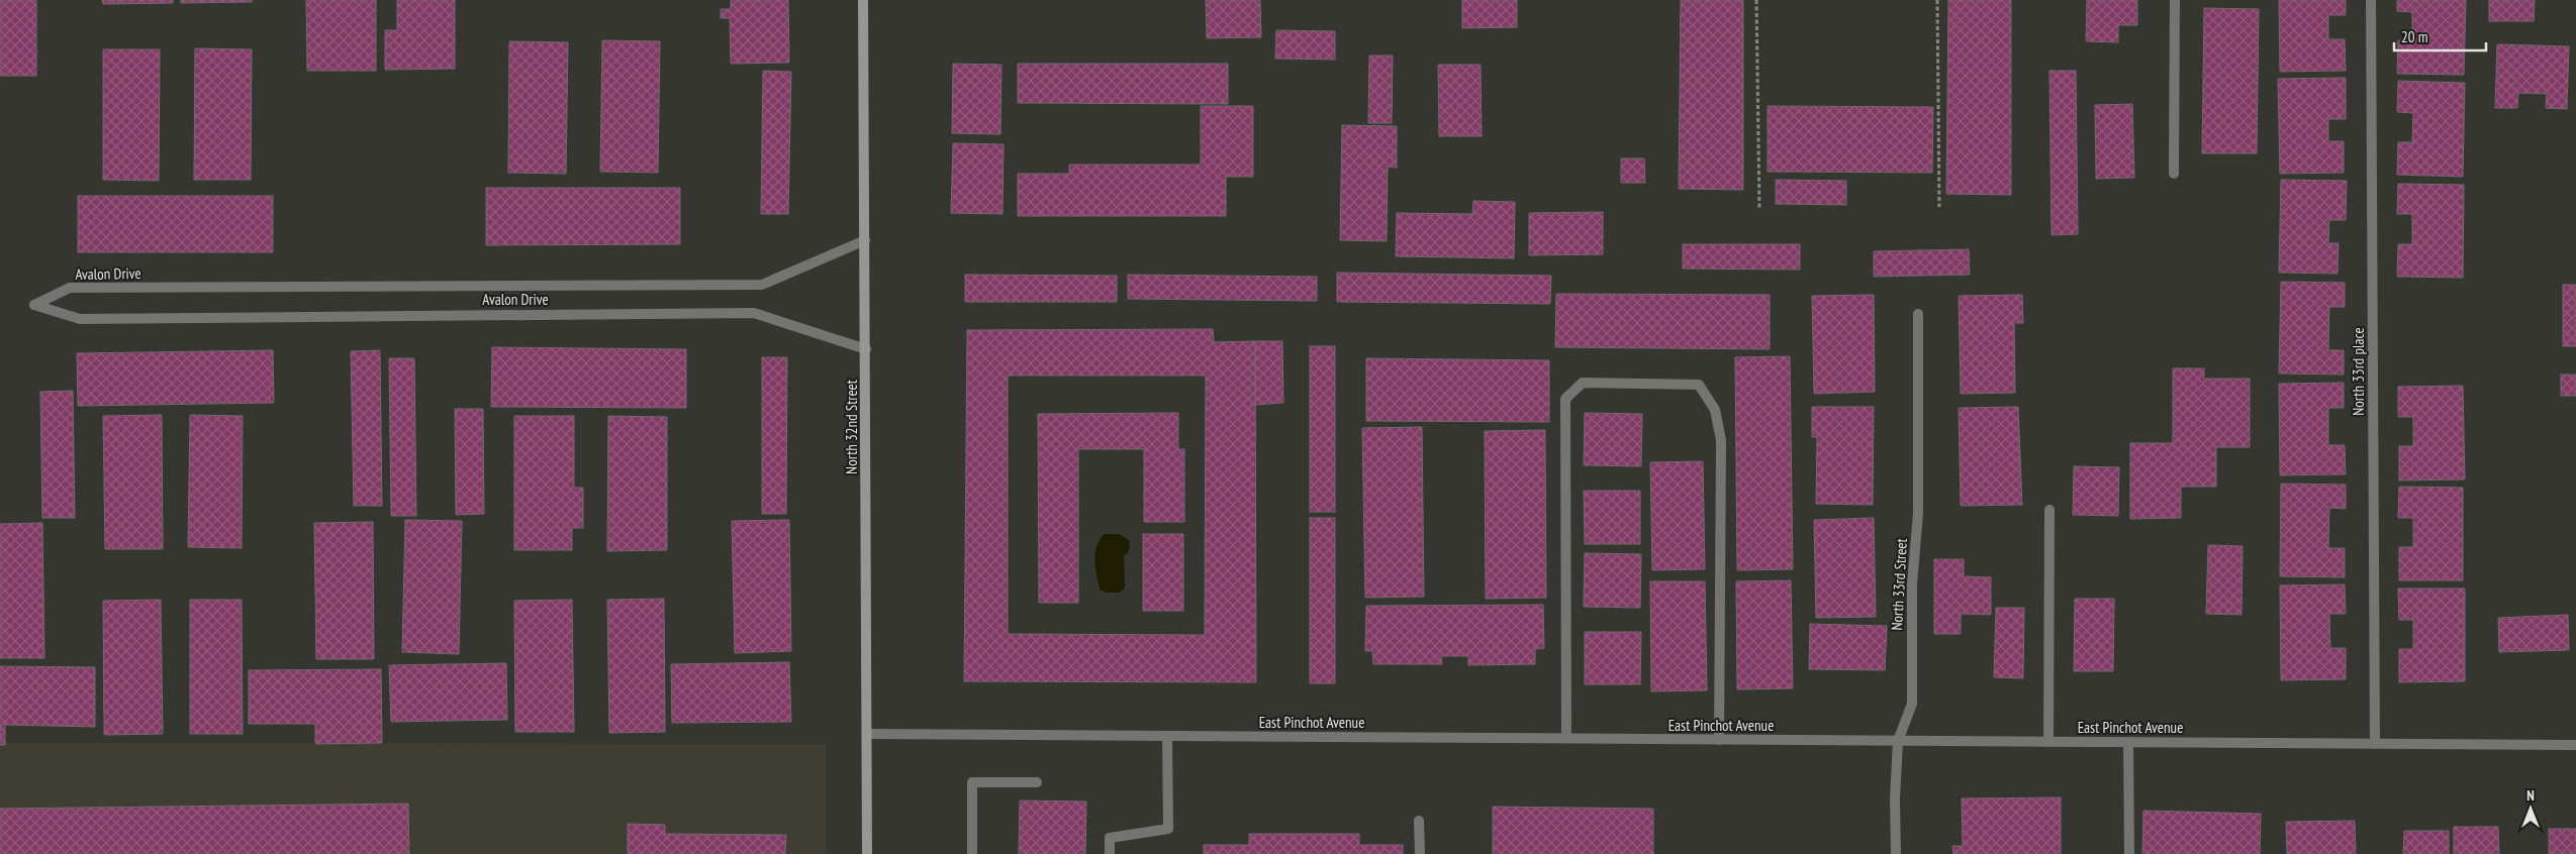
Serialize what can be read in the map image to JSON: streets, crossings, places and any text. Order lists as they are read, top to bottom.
{
  "streets": {
    "main road": ["North 32nd Street"],
    "street": [
      "Avalon Drive",
      "North 33rd place",
      "North 33rd Street",
      "East Pinchot Avenue"
    ]
  },
  "crossings": [
    ["Avalon Drive", "North 32nd Street"],
    ["North 33rd place", "East Pinchot Avenue"],
    ["North 32nd Street", "East Pinchot Avenue"],
    ["North 33rd Street", "East Pinchot Avenue"]
  ],
  "scale_bar": "20 m",
  "north": "top"
}
